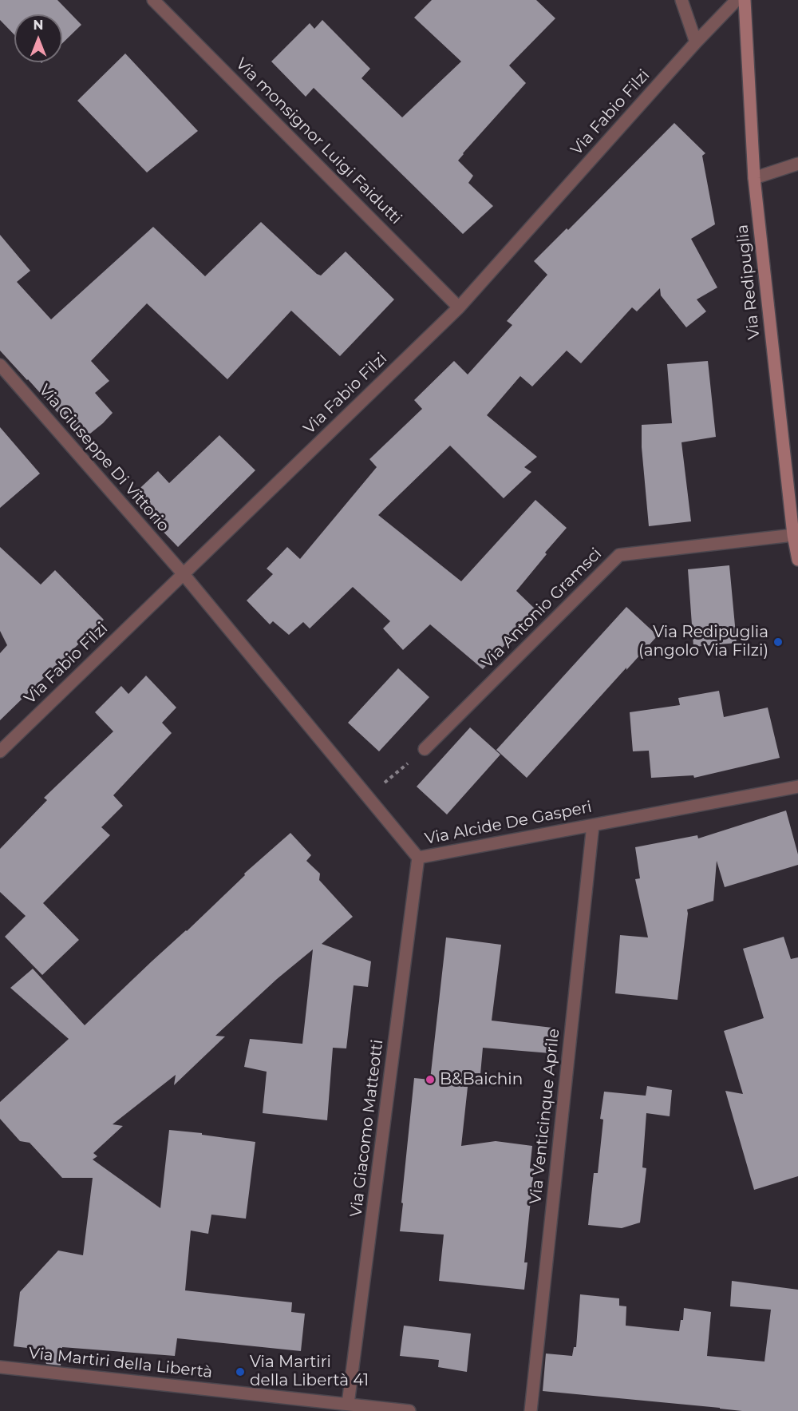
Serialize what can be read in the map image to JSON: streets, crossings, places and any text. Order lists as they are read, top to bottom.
{
  "streets": {
    "street": [
      "Via Fabio Filzi",
      "Via monsignor Luigi Faidutti",
      "Via Redipuglia",
      "Via Giuseppe Di Vittorio",
      "Via Antonio Gramsci",
      "Via Alcide De Gasperi",
      "Via Venticinque Aprile",
      "Via Giacomo Matteotti",
      "Via Martiri della Libertà"
    ]
  },
  "crossings": [
    ["Via Fabio Filzi", "Via monsignor Luigi Faidutti"],
    ["Via Fabio Filzi", "Via Giuseppe Di Vittorio"],
    ["Via Fabio Filzi", "Via Alcide De Gasperi"],
    ["Via Redipuglia", "Via Antonio Gramsci"],
    ["Via Giuseppe Di Vittorio", "Via Alcide De Gasperi"],
    ["Via Alcide De Gasperi", "Via Venticinque Aprile"],
    ["Via Alcide De Gasperi", "Via Giacomo Matteotti"],
    ["Via Giacomo Matteotti", "Via Martiri della Libertà"]
  ],
  "places": ["Via Redipuglia (angolo Via Filzi)", "B&Baichin", "Via Martiri della Libertà 41"],
  "north": "top"
}
